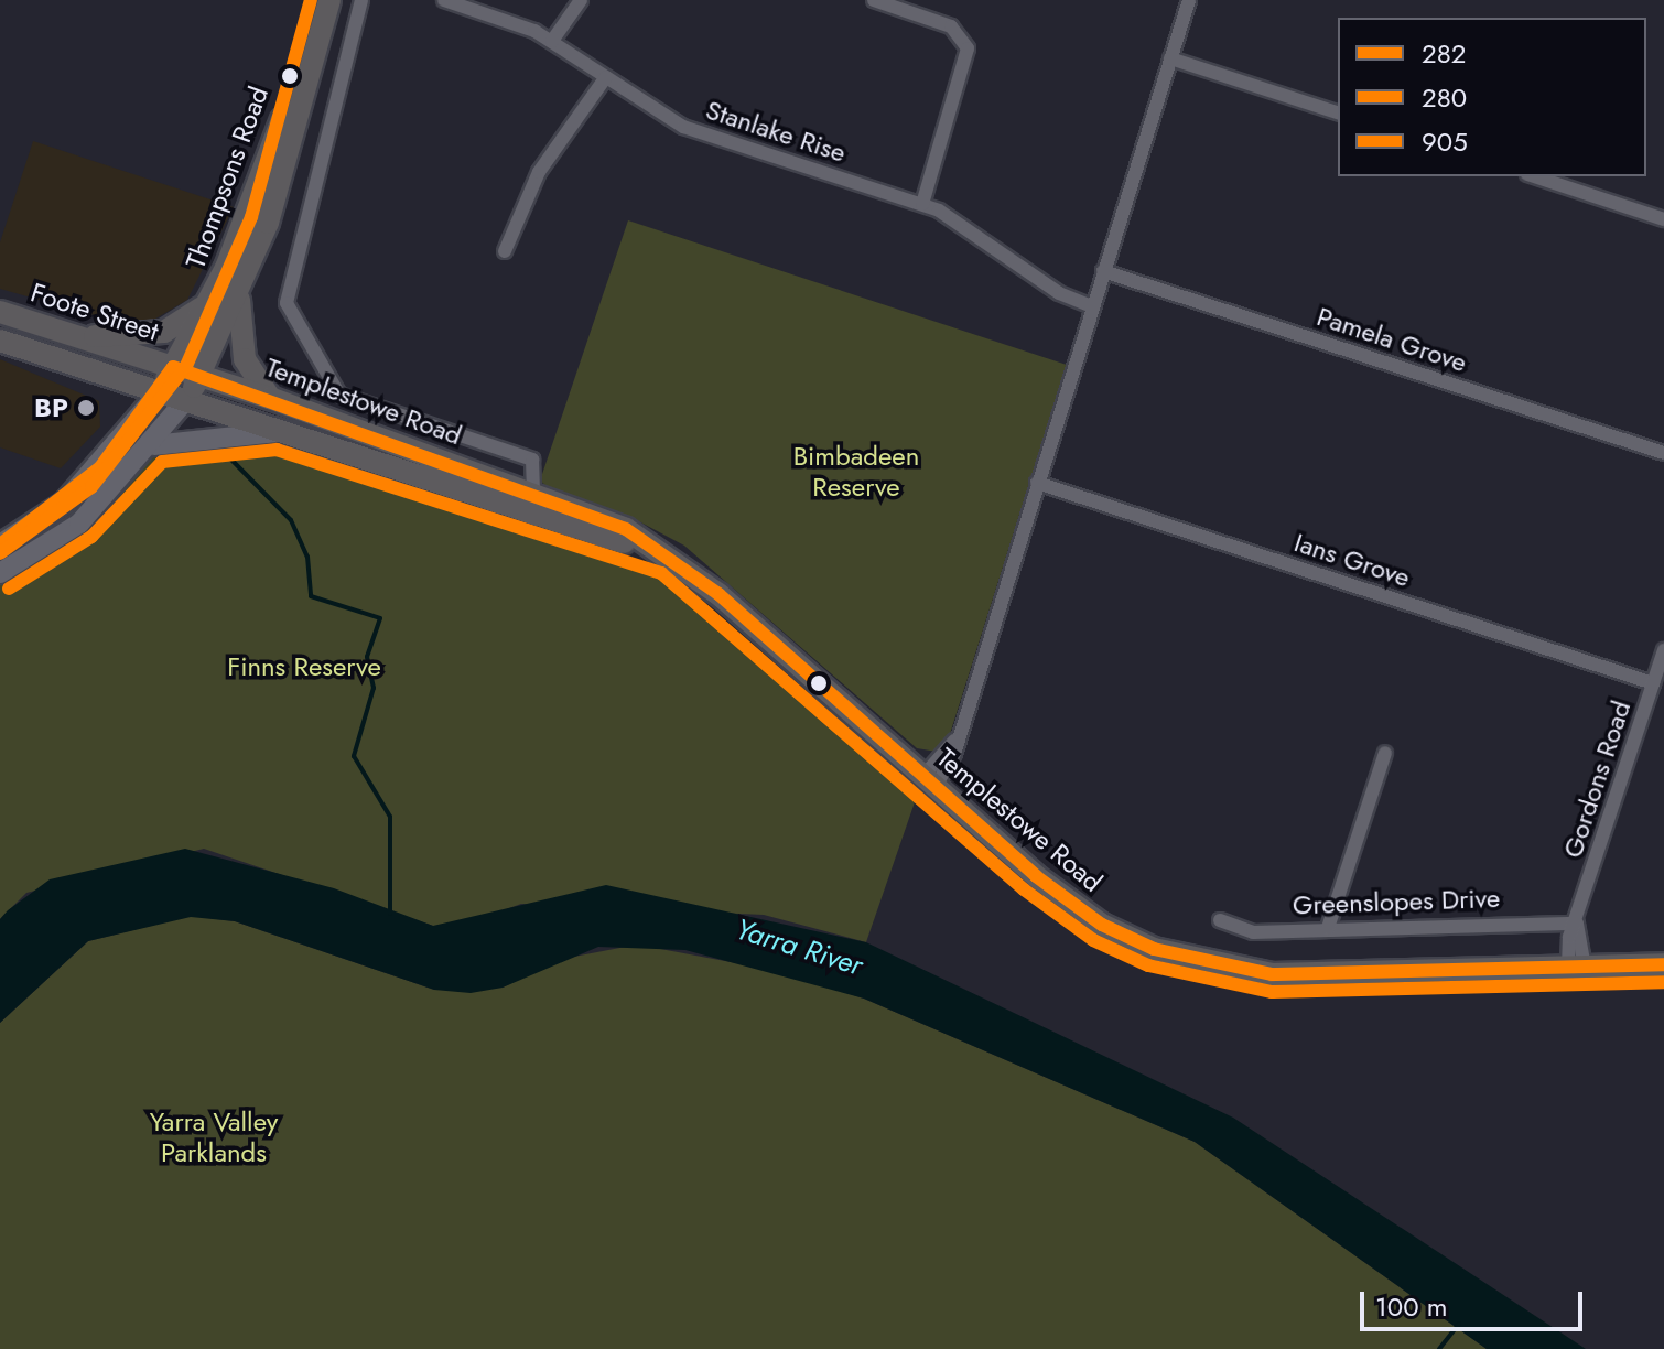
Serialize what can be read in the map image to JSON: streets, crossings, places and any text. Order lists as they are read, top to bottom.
{
  "streets": {
    "main road": ["Thompsons Road", "Foote Street", "Templestowe Road"],
    "street": [
      "Stanlake Rise",
      "Pamela Grove",
      "Ians Grove",
      "Gordons Road",
      "Greenslopes Drive"
    ]
  },
  "crossings": [
    ["Thompsons Road", "Foote Street"],
    ["Thompsons Road", "Templestowe Road"],
    ["Foote Street", "Templestowe Road"],
    ["Templestowe Road", "Gordons Road"],
    ["Ians Grove", "Gordons Road"],
    ["Gordons Road", "Greenslopes Drive"]
  ],
  "water": ["Yarra River"],
  "parks": ["Bimbadeen Reserve", "Finns Reserve", "Yarra Valley Parklands"],
  "places": ["BP"],
  "lines": ["transit line 905", "transit line 282", "transit line 280"],
  "legend": ["282", "280", "905"],
  "scale_bar": "100 m"
}
